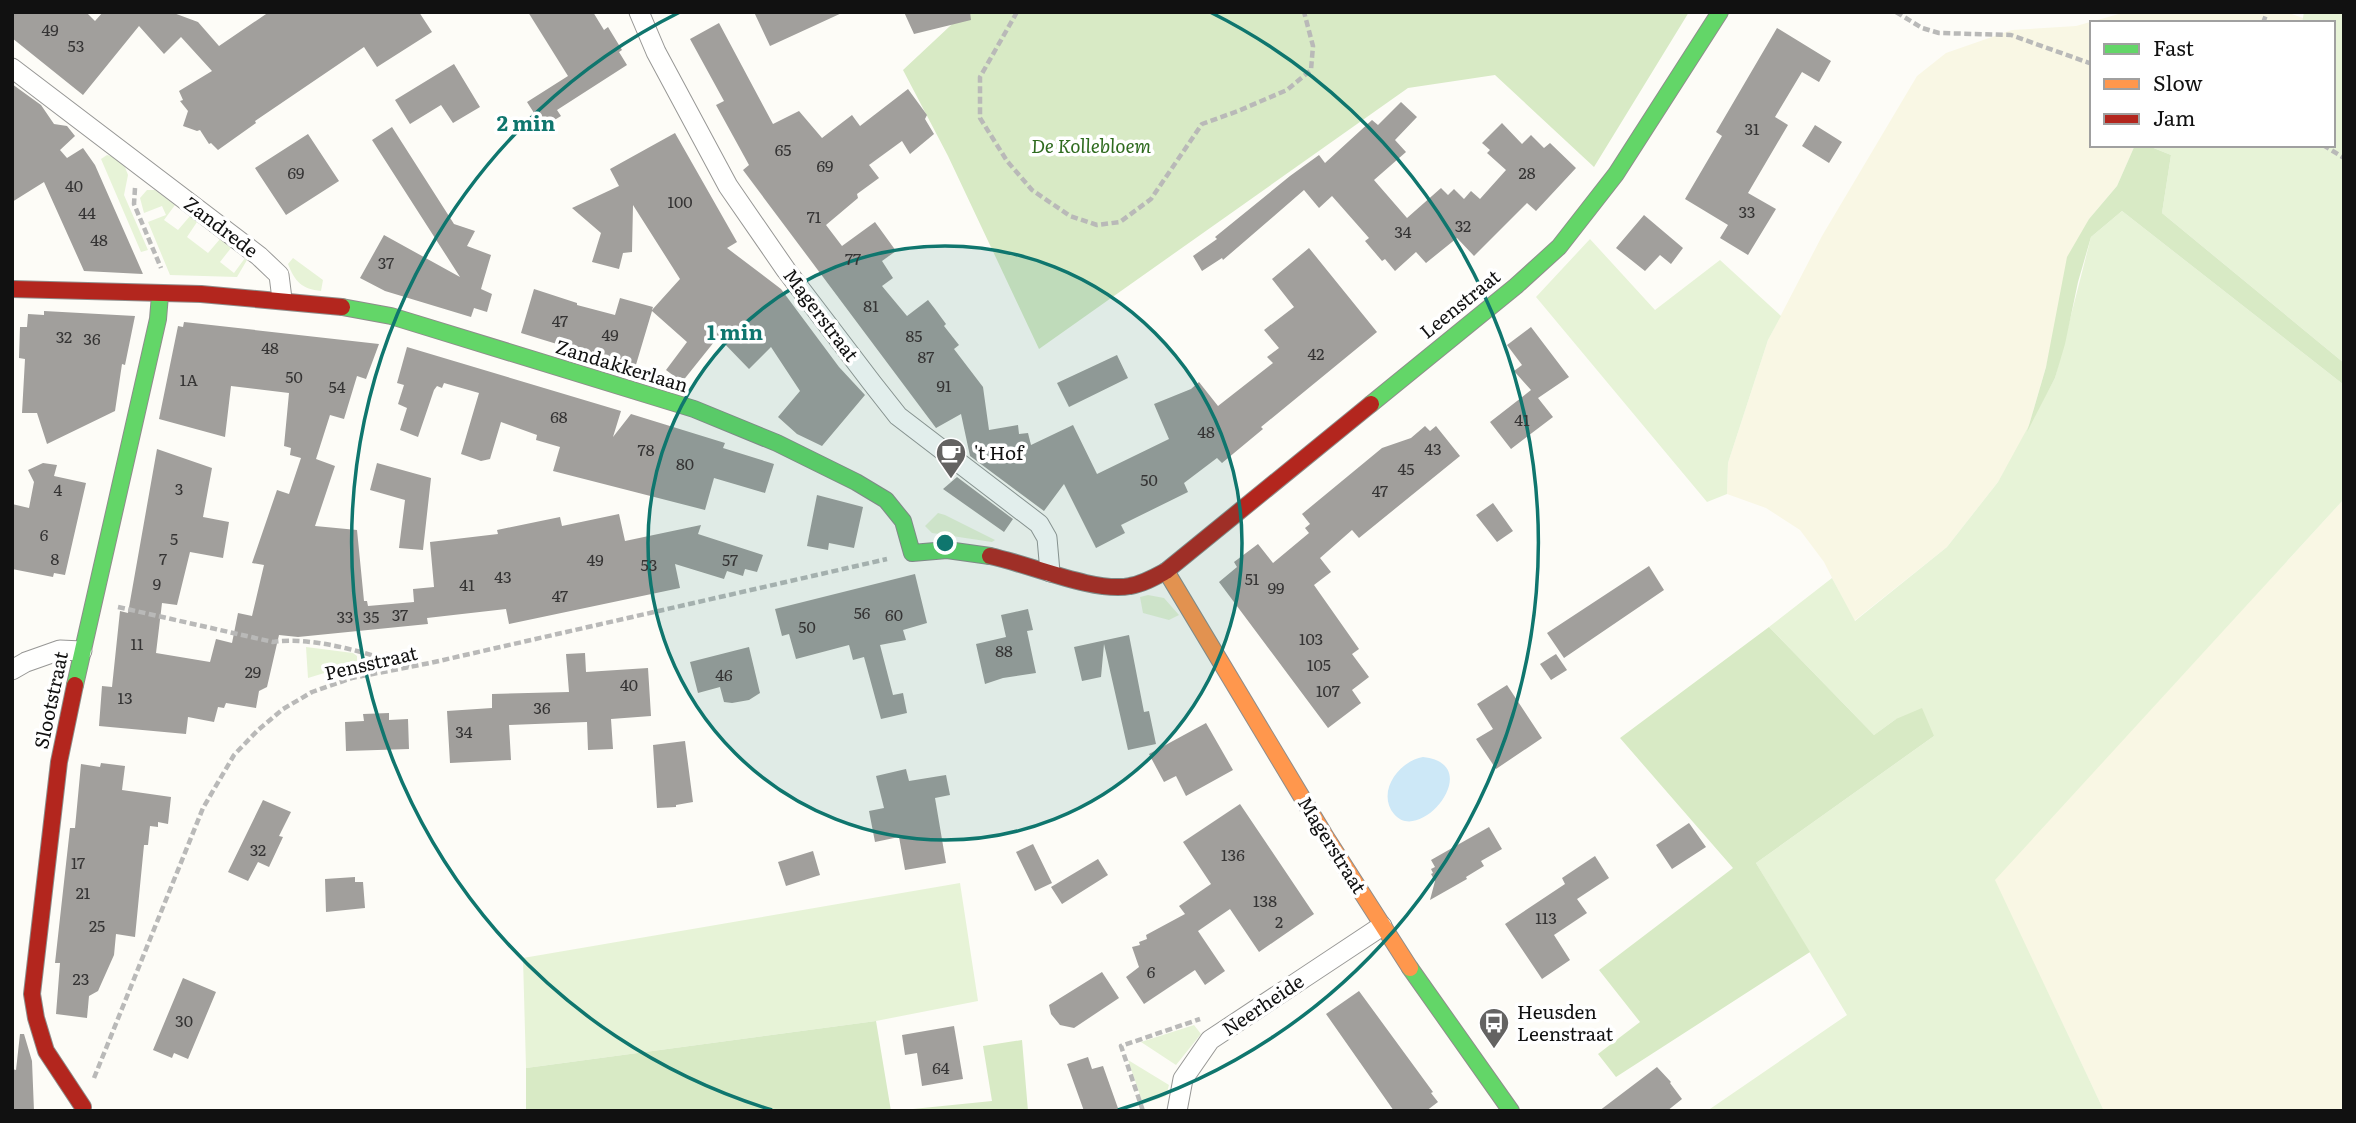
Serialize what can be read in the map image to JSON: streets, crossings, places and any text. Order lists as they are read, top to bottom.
{
  "streets": {
    "street": [
      "Zandrede",
      "Leenstraat",
      "Magerstraat",
      "Zandakkerlaan",
      "Slootstraat",
      "Neerheide"
    ],
    "path": ["Pensstraat"]
  },
  "crossings": [
    ["Zandrede", "Zandakkerlaan"],
    ["Leenstraat", "Magerstraat"],
    ["Magerstraat", "Neerheide"],
    ["Zandakkerlaan", "Pensstraat"],
    ["Zandakkerlaan", "Slootstraat"],
    ["Pensstraat", "Slootstraat"]
  ],
  "parks": ["De Kollebloem"],
  "places": {
    "cafe": ["'t Hof"],
    "bus stop": ["Heusden Leenstraat"]
  },
  "house_numbers": [
    "49",
    "53",
    "31",
    "65",
    "69",
    "69",
    "28",
    "40",
    "100",
    "33",
    "44",
    "71",
    "32",
    "34",
    "48",
    "77",
    "37",
    "81",
    "47",
    "49",
    "85",
    "32",
    "36",
    "48",
    "42",
    "87",
    "50",
    "1A",
    "91",
    "54",
    "68",
    "41",
    "48",
    "43",
    "78",
    "80",
    "45",
    "50",
    "3",
    "4",
    "47",
    "6",
    "5",
    "8",
    "7",
    "49",
    "57",
    "53",
    "43",
    "51",
    "9",
    "41",
    "99",
    "47",
    "56",
    "37",
    "60",
    "33",
    "35",
    "50",
    "103",
    "11",
    "88",
    "105",
    "29",
    "46",
    "40",
    "107",
    "13",
    "36",
    "34",
    "32",
    "136",
    "17",
    "21",
    "138",
    "113",
    "2",
    "25",
    "6",
    "23",
    "30",
    "64"
  ],
  "legend": ["Fast", "Slow", "Jam"],
  "rings": ["2 min", "1 min"]
}
